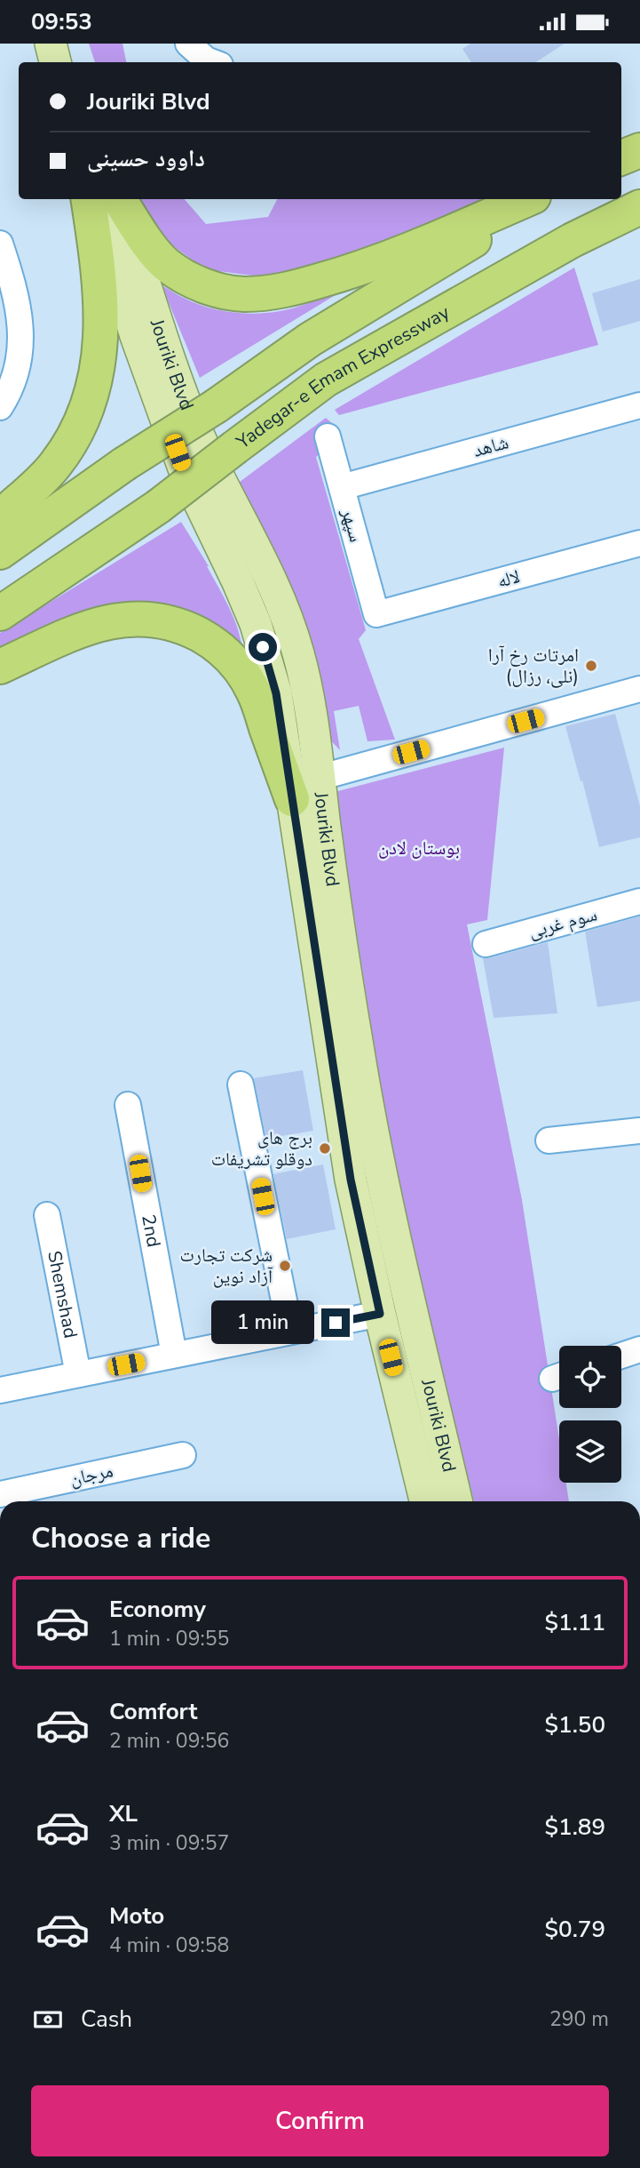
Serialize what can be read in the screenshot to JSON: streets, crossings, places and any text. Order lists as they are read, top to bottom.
{
  "streets": {
    "highway": ["Yadegar-e Emam Expressway"],
    "main road": ["Jouriki Blvd"],
    "street": [
      "شاهد",
      "سپهر",
      "لاله",
      "سوم غربی",
      "2nd",
      "Shemshad",
      "مرجان"
    ]
  },
  "crossings": [
    ["شاهد", "سپهر"],
    ["سپهر", "لاله"]
  ],
  "parks": ["بوستان لادن"],
  "places": ["امرتات رخ آرا (نلی، رزال)", "برج های دوقلو تشریفات", "شرکت تجارت آزاد نوین"],
  "page": {
    "status": "09:53",
    "banner": ["Jouriki Blvd", "داوود حسینی"],
    "bubble": "1 min",
    "heading": "Choose a ride",
    "list": [
      {
        "name": "Economy",
        "note": "1 min · 09:55",
        "value": "$1.11"
      },
      {
        "name": "Comfort",
        "note": "2 min · 09:56",
        "value": "$1.50"
      },
      {
        "name": "XL",
        "note": "3 min · 09:57",
        "value": "$1.89"
      },
      {
        "name": "Moto",
        "note": "4 min · 09:58",
        "value": "$0.79"
      }
    ],
    "pay": ["Cash", "290 m"],
    "buttons": "Confirm"
  }
}
